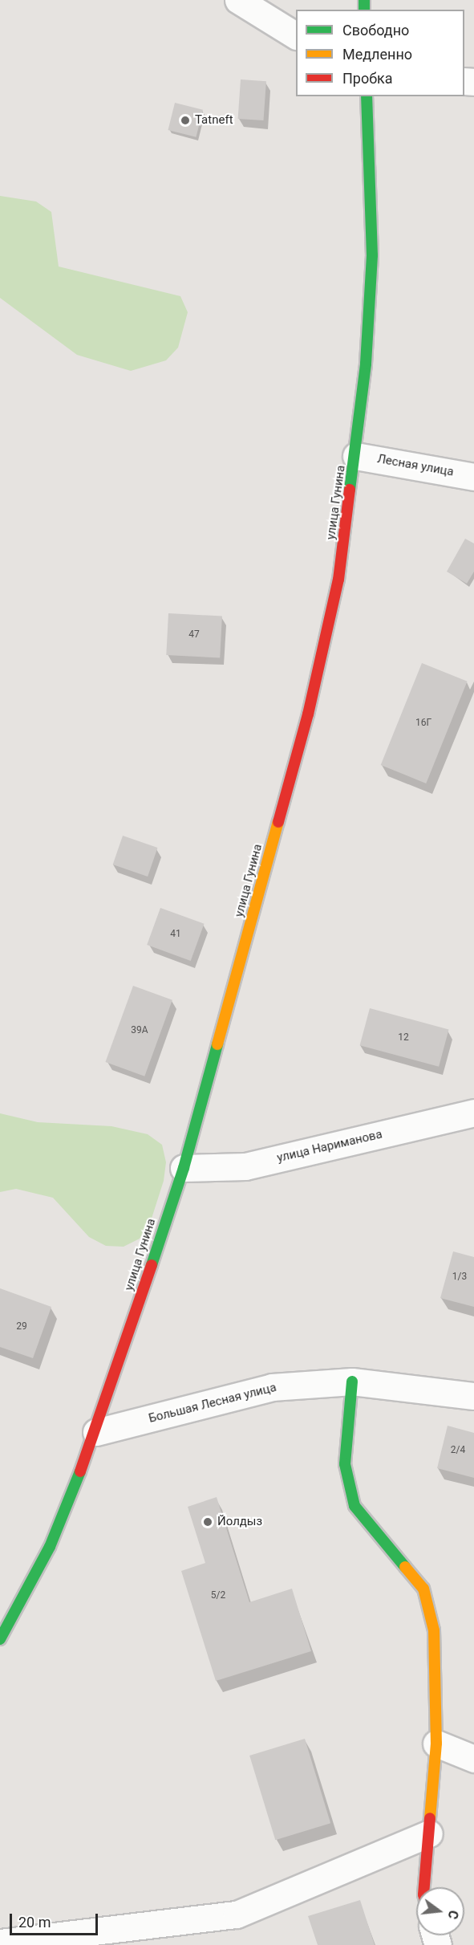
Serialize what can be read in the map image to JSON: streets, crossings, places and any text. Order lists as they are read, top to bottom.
{
  "streets": {
    "main road": ["улица Гунина"],
    "street": ["Лесная улица", "улица Нариманова", "Большая Лесная улица"]
  },
  "crossings": [
    ["Лесная улица", "улица Гунина"],
    ["улица Гунина", "улица Нариманова"],
    ["улица Гунина", "Большая Лесная улица"]
  ],
  "places": ["Tatneft", "Йолдыз"],
  "house_numbers": [
    "47",
    "16Г",
    "41",
    "39А",
    "12",
    "1/3",
    "29",
    "2/4",
    "5/2"
  ],
  "legend": ["Свободно", "Медленно", "Пробка"],
  "scale_bar": "20 m",
  "north": "right"
}
